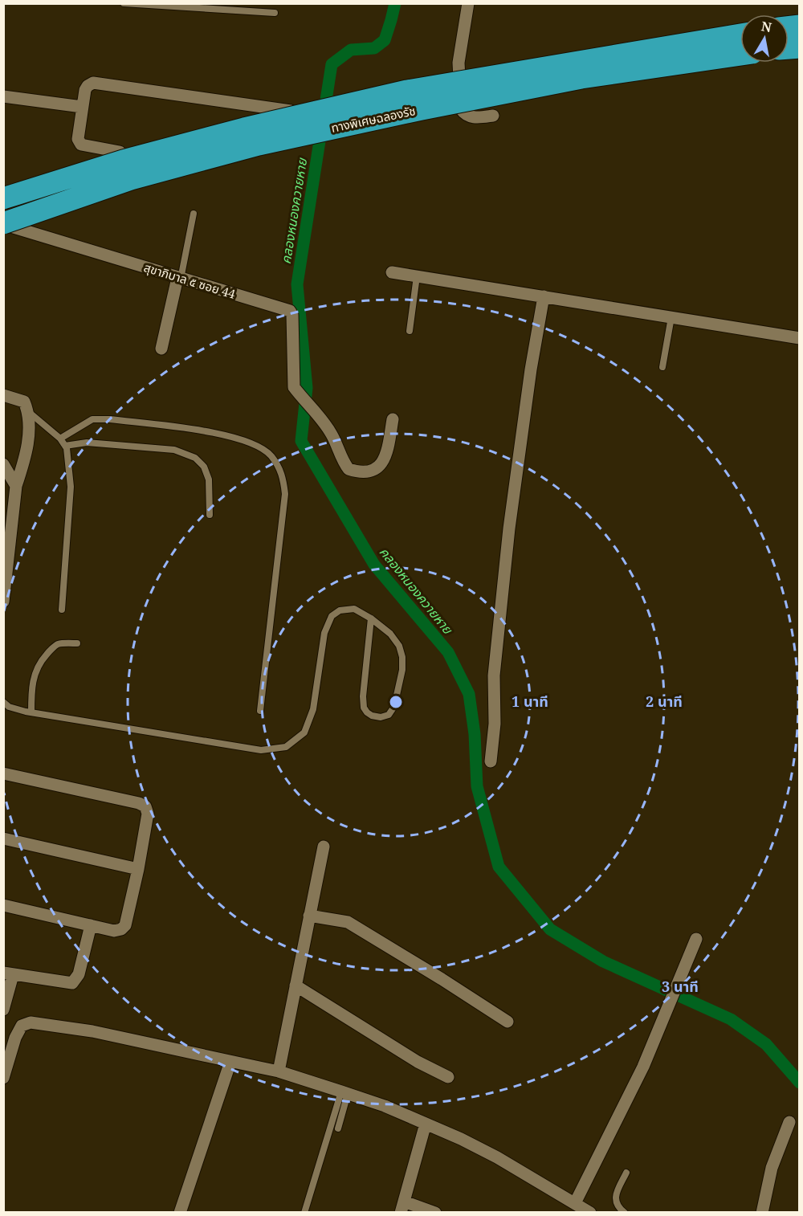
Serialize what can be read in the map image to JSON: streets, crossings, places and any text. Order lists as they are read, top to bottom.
{
  "streets": {
    "highway": ["ทางพิเศษฉลองรัช"],
    "street": ["สุขาภิบาล ๕ ซอย 44"]
  },
  "crossings": [
    ["ทางพิเศษฉลองรัช", "สุขาภิบาล ๕ ซอย 44"]
  ],
  "water": ["คลองหนองควายหาย"],
  "north": "top",
  "rings": ["1 นาที", "2 นาที", "3 นาที"]
}
